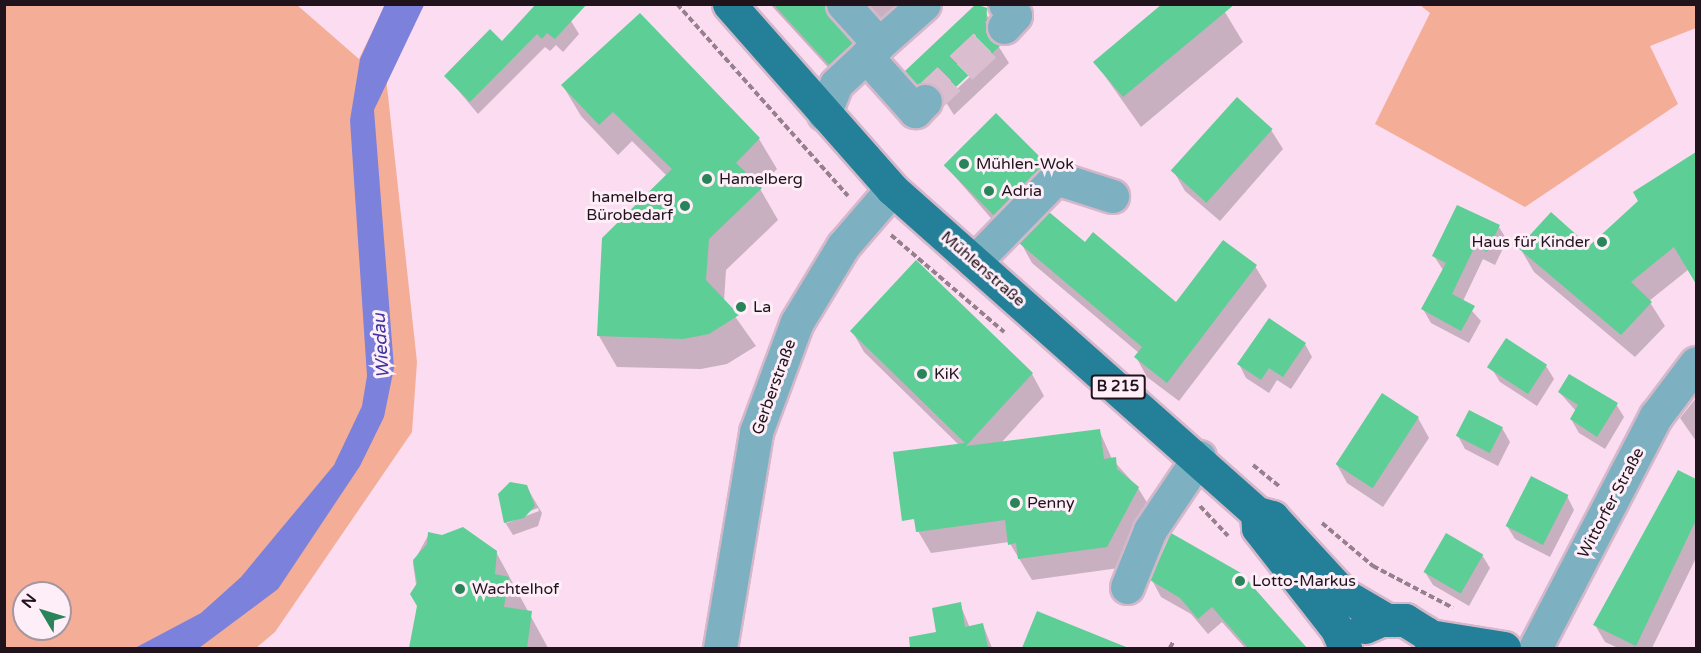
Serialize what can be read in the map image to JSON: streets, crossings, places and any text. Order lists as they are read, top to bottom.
{
  "streets": {
    "main road": ["Mühlenstraße", "B 215"],
    "street": ["Gerberstraße", "Wittorfer Straße"]
  },
  "crossings": [
    ["Mühlenstraße", "Gerberstraße"]
  ],
  "water": ["Wiedau"],
  "places": [
    "Mühlen-Wok",
    "Hamelberg",
    "Adria",
    "hamelberg Bürobedarf",
    "Haus für Kinder",
    "La",
    "KiK",
    "Penny",
    "Lotto-Markus",
    "Wachtelhof"
  ],
  "north": "top left"
}
